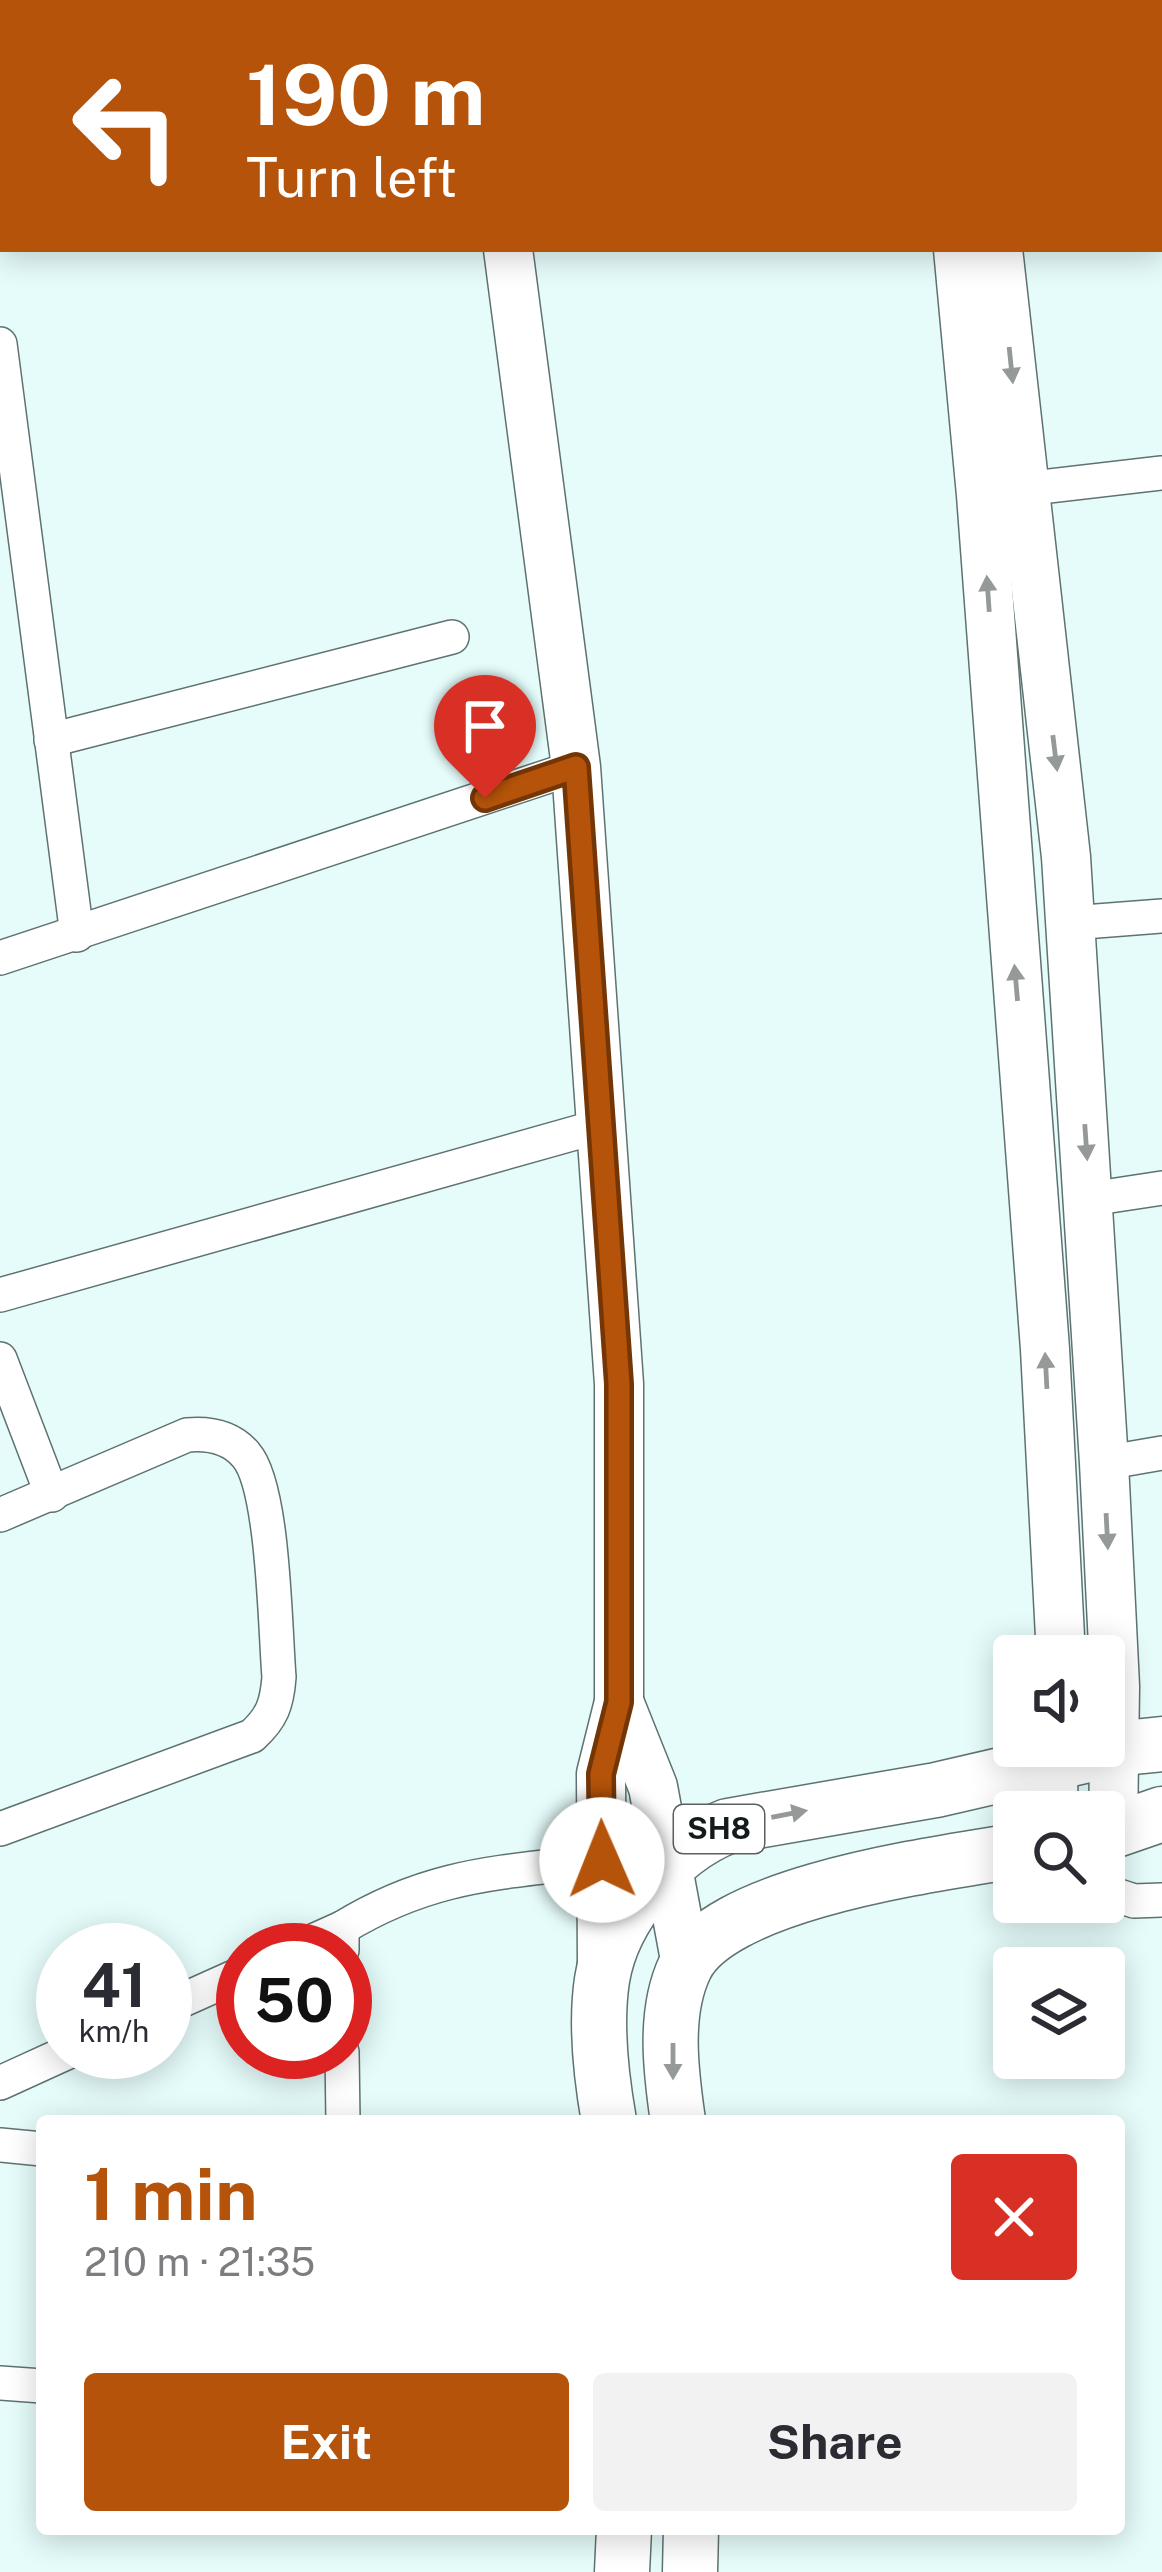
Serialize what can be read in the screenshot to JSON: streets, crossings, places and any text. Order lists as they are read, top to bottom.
{
  "streets": {
    "main road": ["SH8"]
  },
  "page": {
    "turn": ["190 m", "Turn left"],
    "speed": "41 km/h",
    "limit": "50",
    "heading": ["1 min", "210 m · 21:35"],
    "buttons": ["Exit", "Share"]
  }
}
